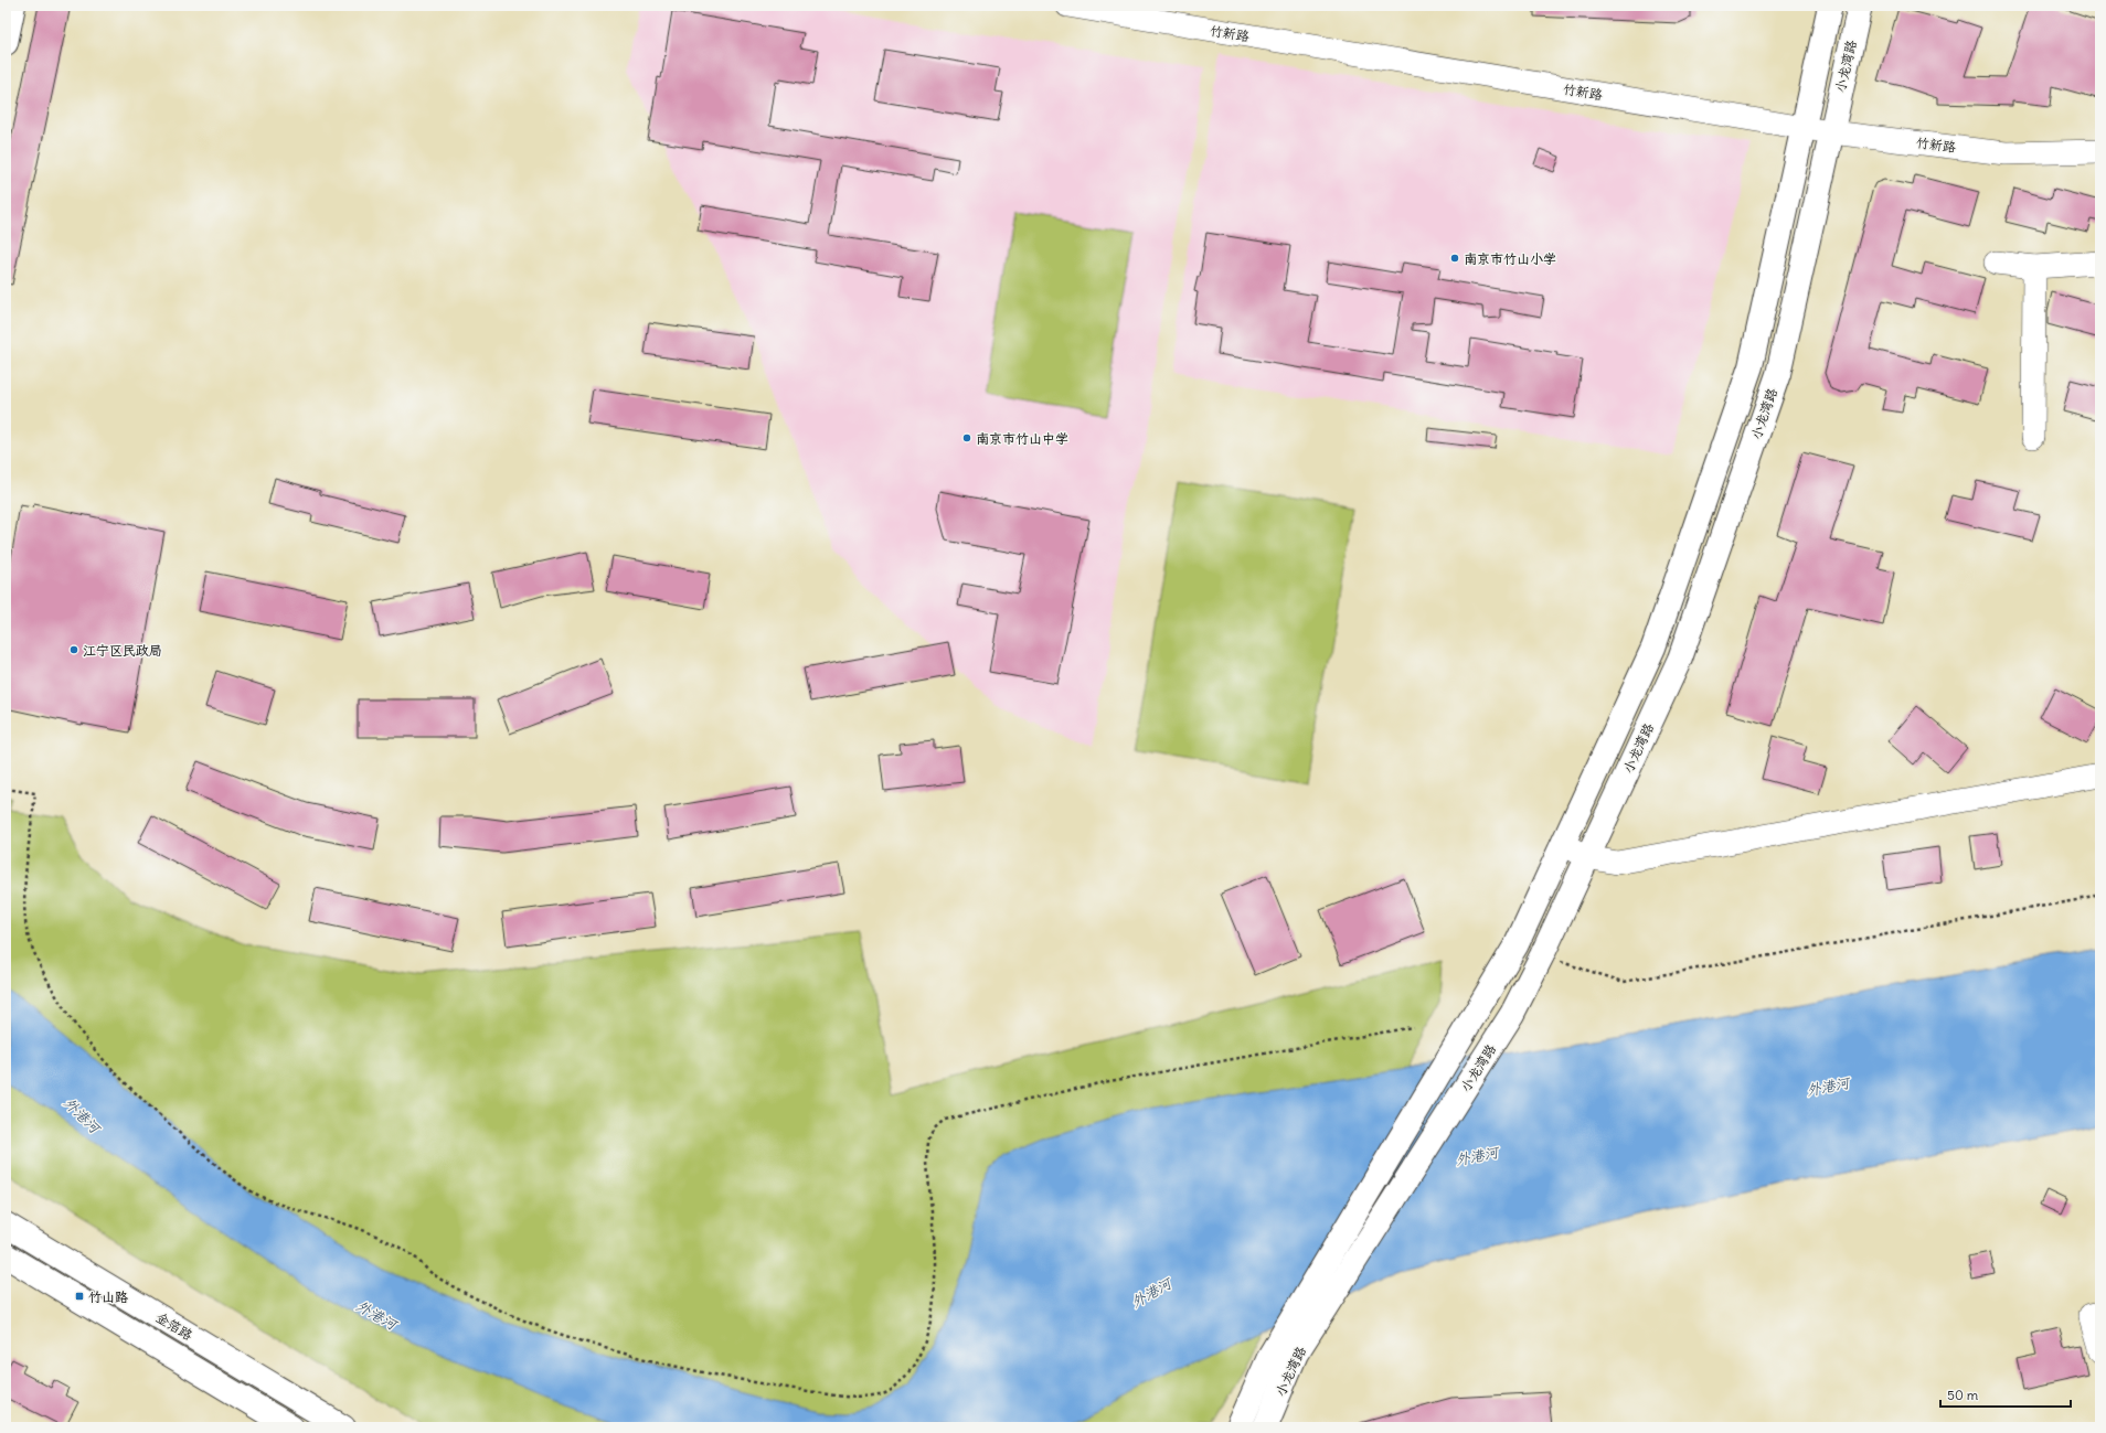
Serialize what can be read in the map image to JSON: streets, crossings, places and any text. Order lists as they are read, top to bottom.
{
  "streets": {
    "main road": ["小龙湾路", "金箔路"],
    "street": ["竹新路"]
  },
  "crossings": [
    ["竹新路", "小龙湾路"]
  ],
  "water": ["外港河"],
  "places": {
    "other": ["南京市竹山小学", "南京市竹山中学", "江宁区民政局"],
    "transit": ["竹山路"]
  },
  "scale_bar": "50 m"
}
